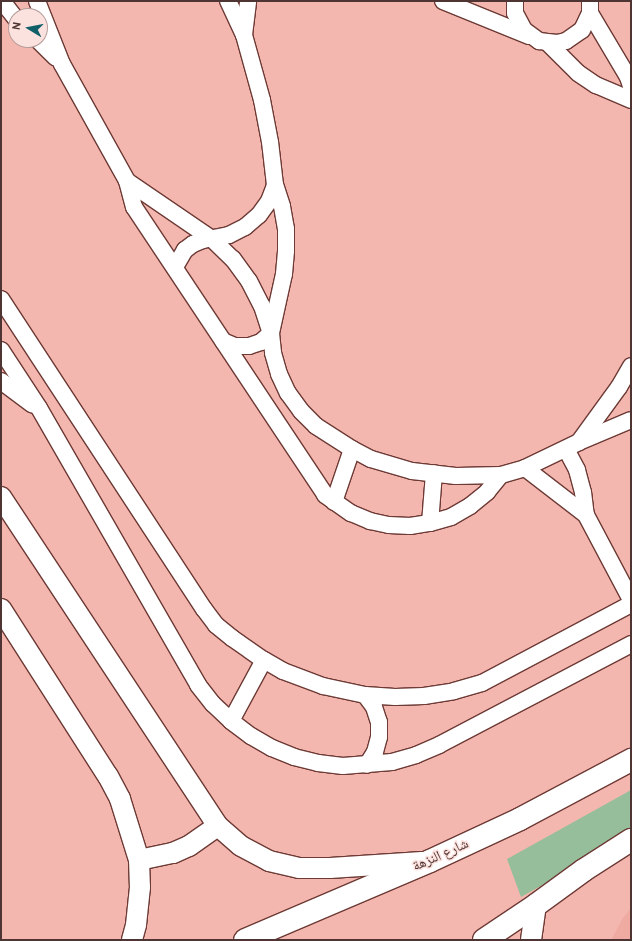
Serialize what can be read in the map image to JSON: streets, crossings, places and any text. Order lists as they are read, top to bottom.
{
  "streets": {
    "main road": ["شارع النزهة"]
  },
  "north": "left"
}
